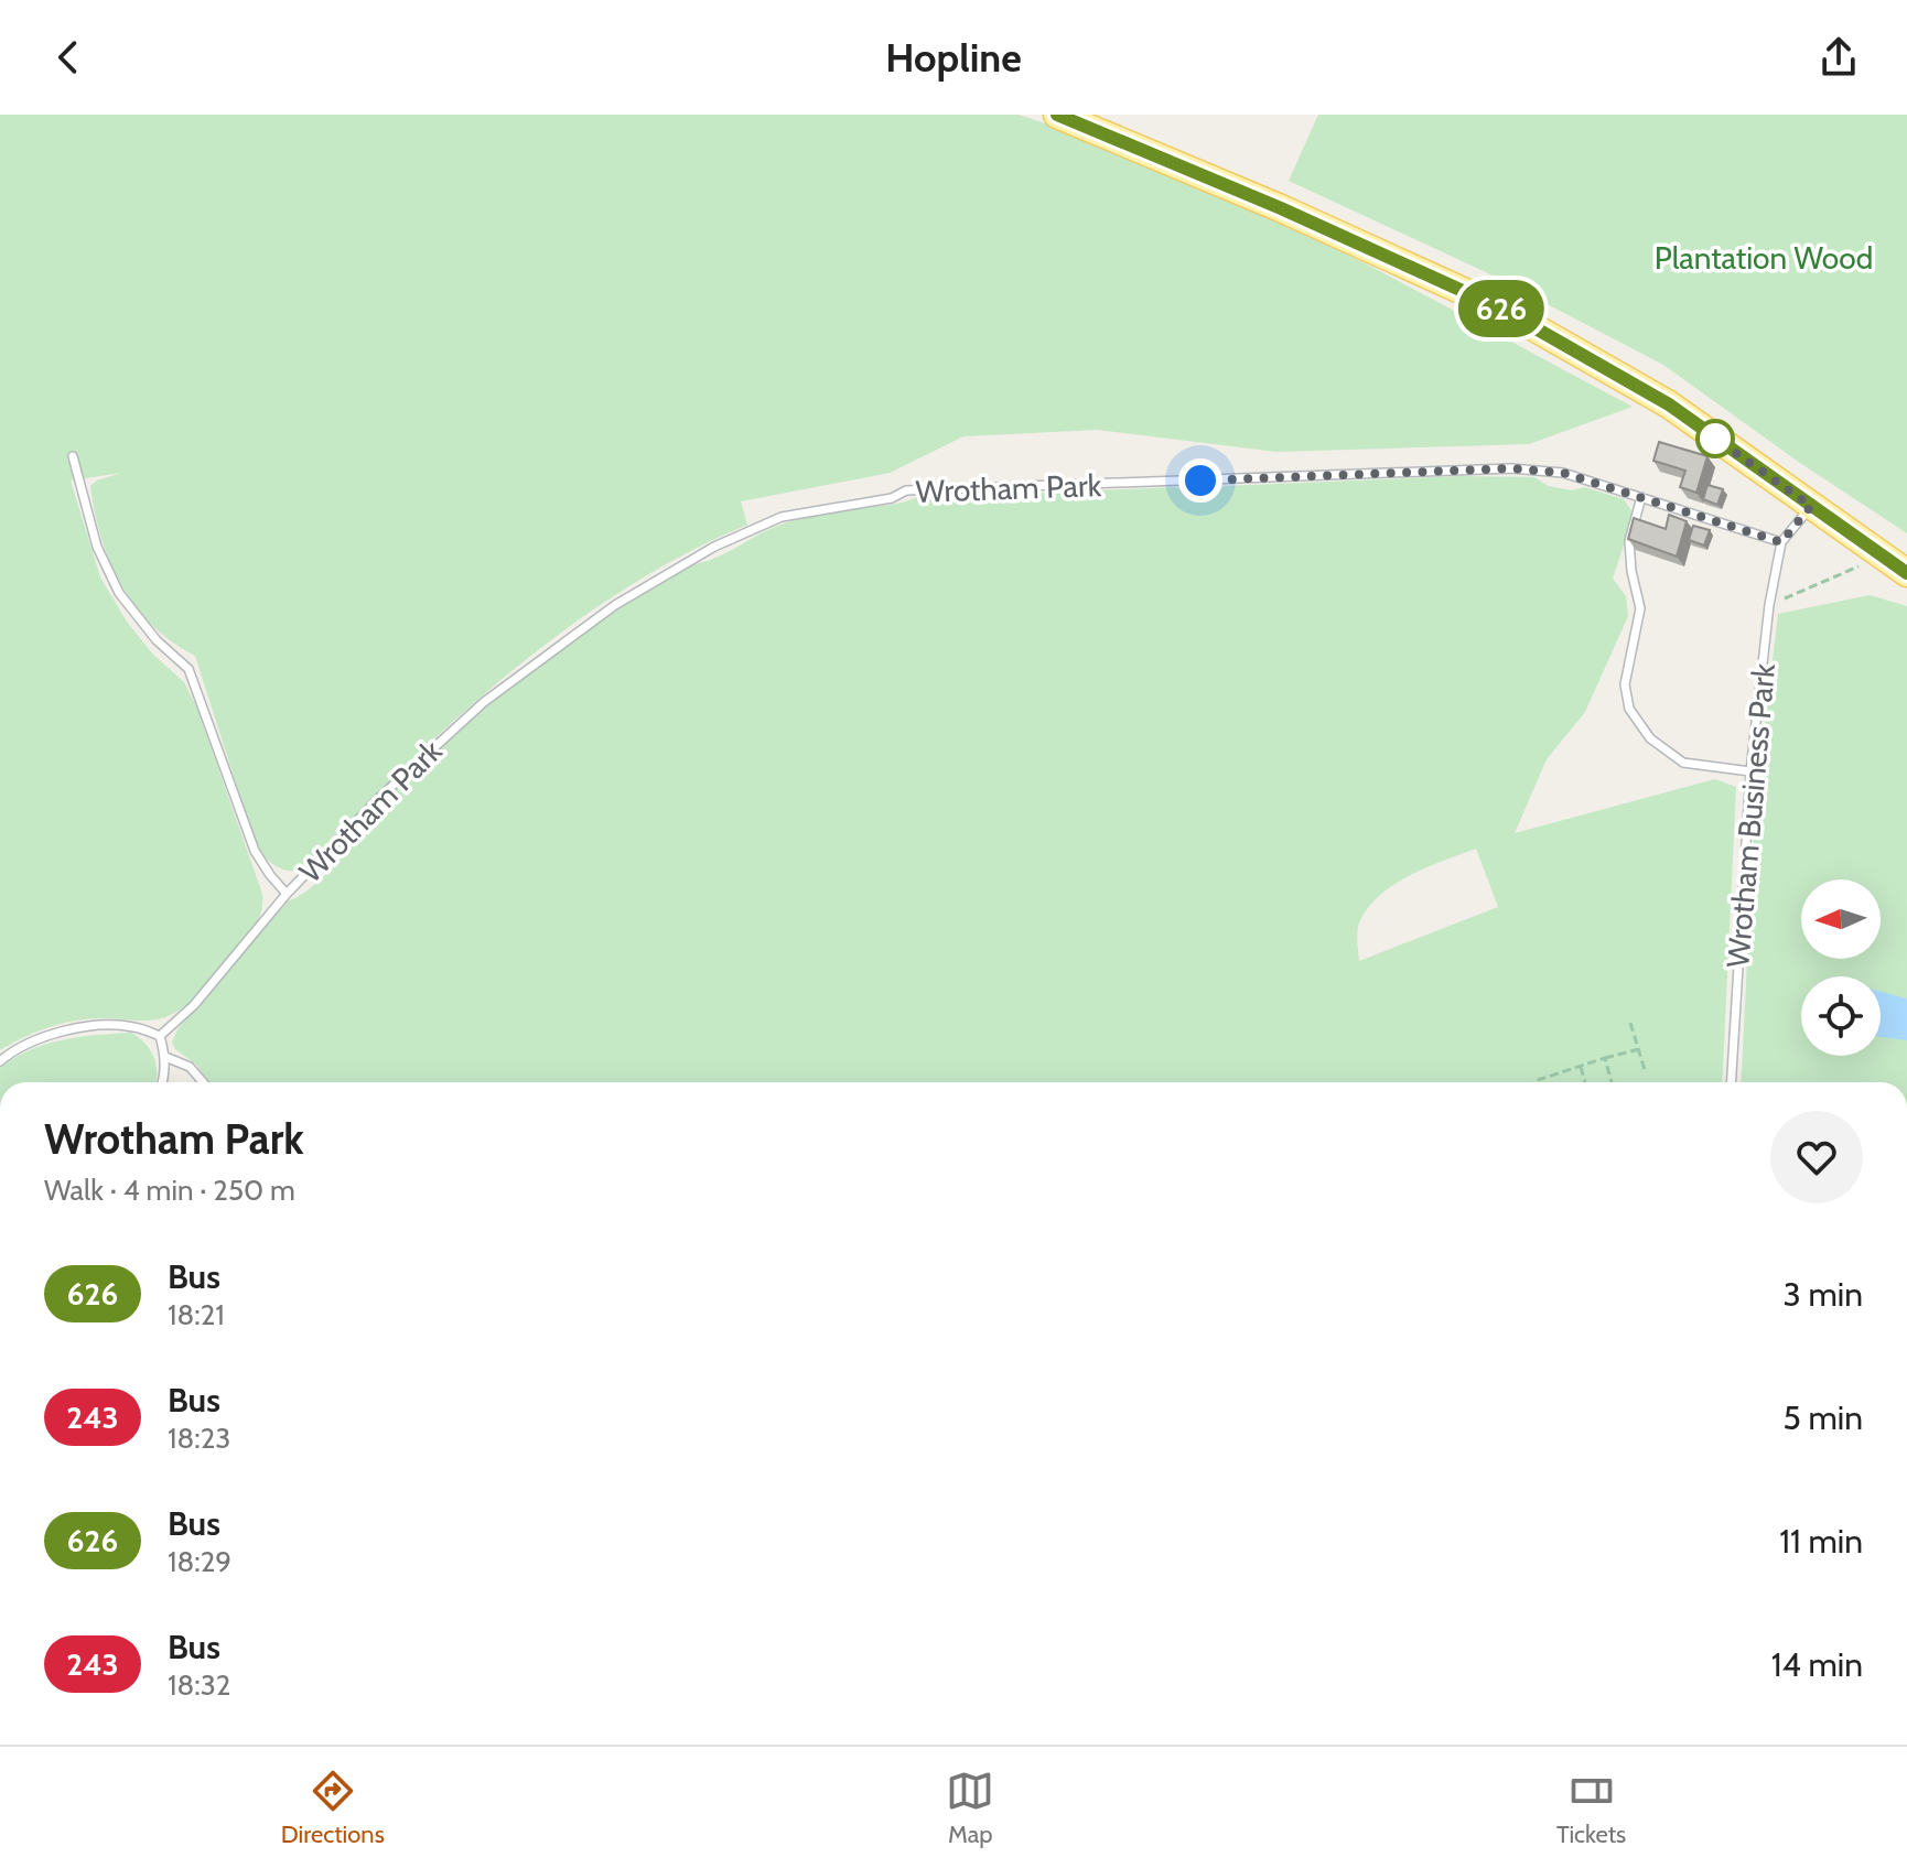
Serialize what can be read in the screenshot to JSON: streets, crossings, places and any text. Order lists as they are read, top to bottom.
{
  "streets": {
    "lane": ["Wrotham Park", "Wrotham Business Park"]
  },
  "crossings": [
    ["Wrotham Park", "Wrotham Business Park"]
  ],
  "parks": ["Plantation Wood"],
  "lines": ["bus line 626"],
  "north": "left",
  "page": {
    "header": "Hopline",
    "on_map": "626",
    "heading": ["Wrotham Park", "Walk · 4 min · 250 m"],
    "list": [
      {
        "mark": "626",
        "name": "Bus",
        "note": "18:21",
        "value": "3 min"
      },
      {
        "mark": "243",
        "name": "Bus",
        "note": "18:23",
        "value": "5 min"
      },
      {
        "mark": "626",
        "name": "Bus",
        "note": "18:29",
        "value": "11 min"
      },
      {
        "mark": "243",
        "name": "Bus",
        "note": "18:32",
        "value": "14 min"
      }
    ],
    "tabs": ["Directions", "Map", "Tickets"]
  }
}
